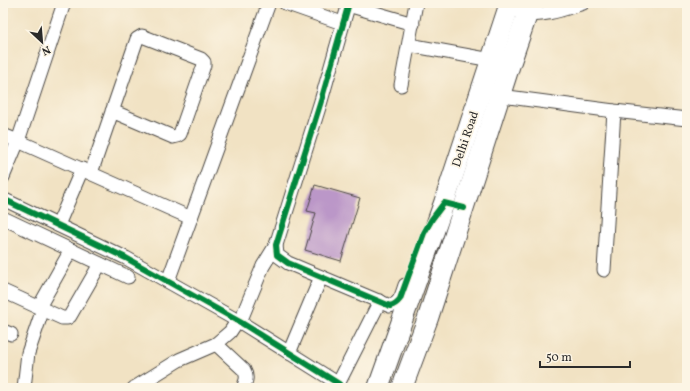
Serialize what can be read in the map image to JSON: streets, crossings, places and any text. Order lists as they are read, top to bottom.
{
  "streets": {
    "main road": ["Delhi Road"]
  },
  "scale_bar": "50 m",
  "north": "bottom right"
}
